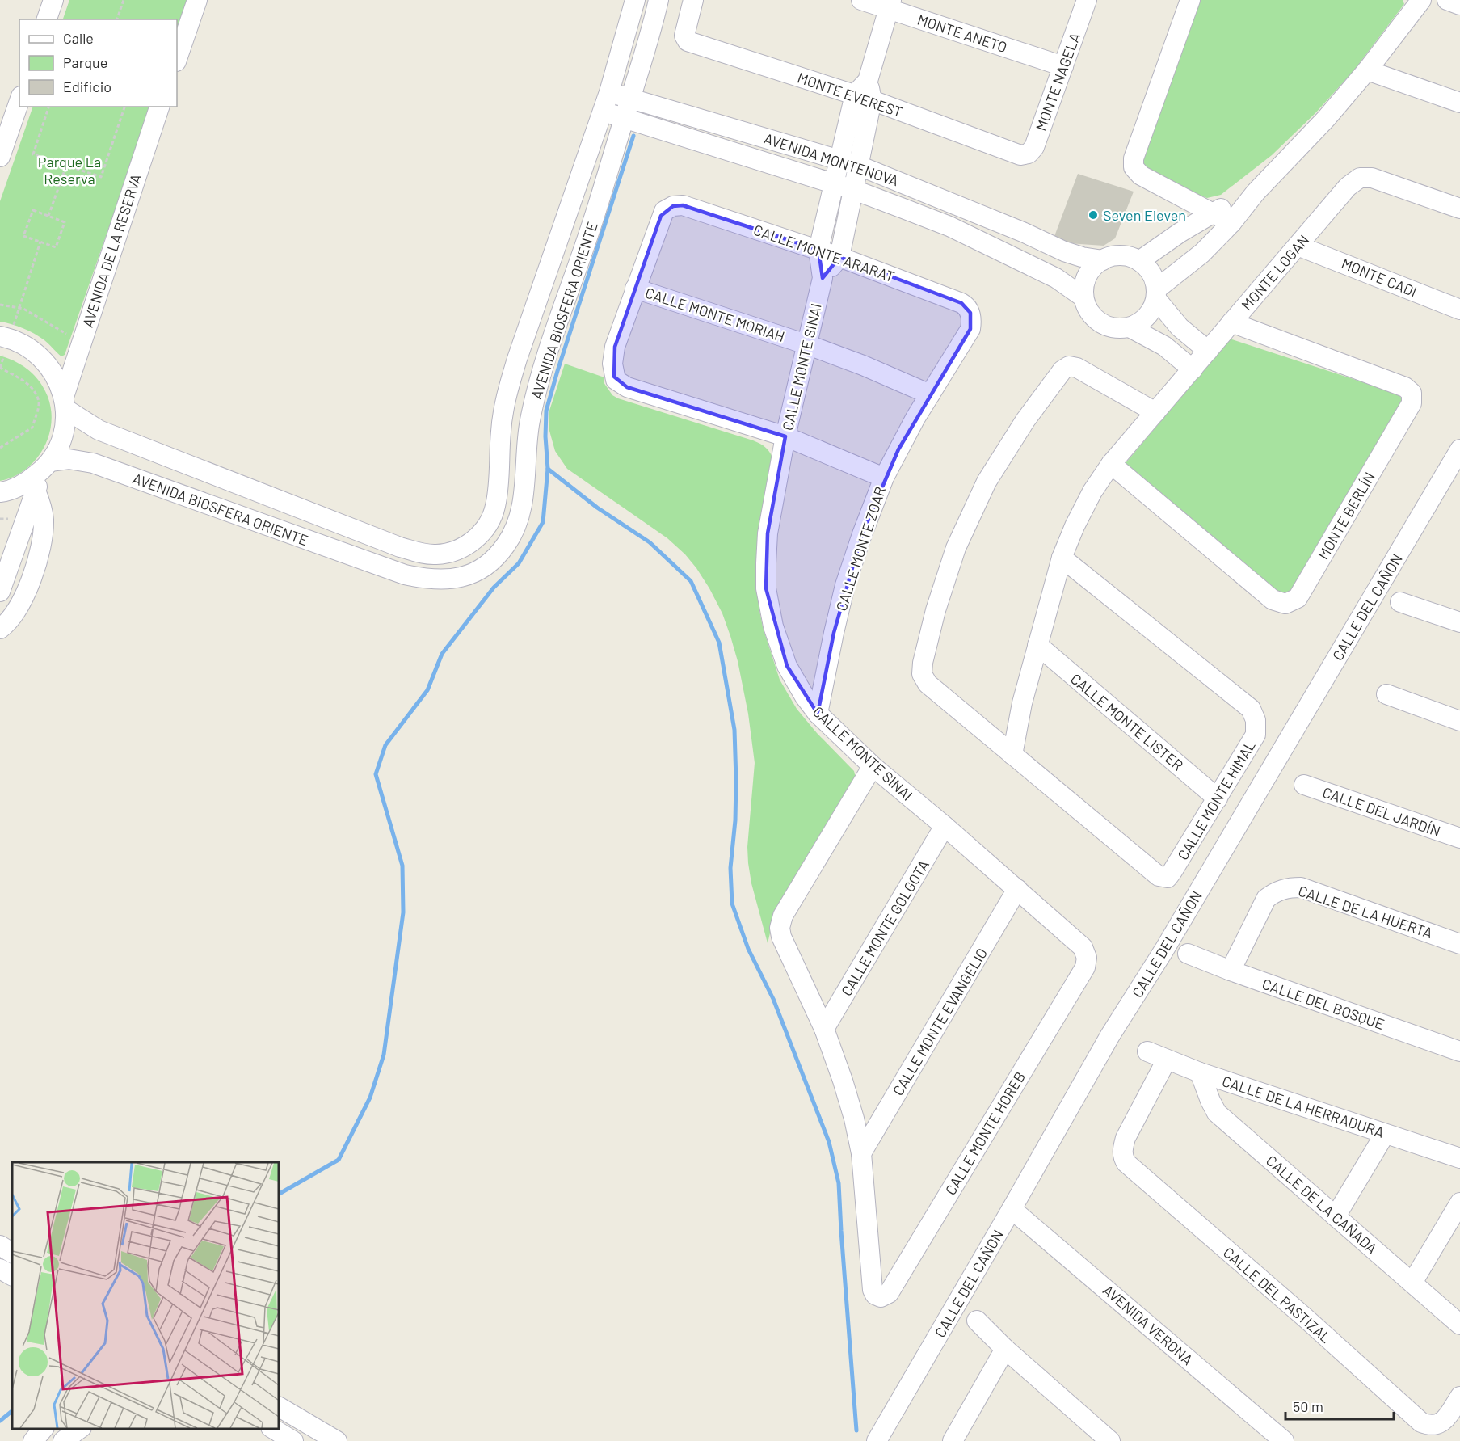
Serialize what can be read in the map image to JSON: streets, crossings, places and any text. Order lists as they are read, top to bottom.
{
  "streets": {
    "street": [
      "MONTE ANETO",
      "MONTE NAGELA",
      "MONTE EVEREST",
      "AVENIDA MONTENOVA",
      "AVENIDA DE LA RESERVA",
      "CALLE MONTE ARARAT",
      "MONTE LOGAN",
      "MONTE CADI",
      "AVENIDA BIOSFERA ORIENTE",
      "CALLE MONTE MORIAH",
      "CALLE MONTE SINAI",
      "MONTE BERLÍN",
      "CALLE MONTE ZOAR",
      "CALLE DEL CAÑON",
      "CALLE MONTE LISTER",
      "CALLE MONTE HIMAL",
      "CALLE DEL JARDÍN",
      "CALLE DE LA HUERTA",
      "CALLE MONTE GOLGOTA",
      "CALLE DEL BOSQUE",
      "CALLE MONTE EVANGELIO",
      "CALLE DE LA HERRADURA",
      "CALLE MONTE HOREB",
      "CALLE DE LA CAÑADA",
      "CALLE DEL PASTIZAL",
      "AVENIDA VERONA"
    ]
  },
  "crossings": [
    ["MONTE ANETO", "MONTE NAGELA"],
    ["MONTE NAGELA", "MONTE EVEREST"],
    ["AVENIDA MONTENOVA", "AVENIDA BIOSFERA ORIENTE"],
    ["AVENIDA DE LA RESERVA", "AVENIDA BIOSFERA ORIENTE"],
    ["CALLE MONTE ARARAT", "CALLE MONTE MORIAH"],
    ["CALLE MONTE ARARAT", "CALLE MONTE ZOAR"],
    ["MONTE LOGAN", "MONTE CADI"],
    ["MONTE LOGAN", "MONTE BERLÍN"],
    ["MONTE LOGAN", "CALLE MONTE LISTER"],
    ["MONTE LOGAN", "CALLE MONTE HIMAL"],
    ["CALLE MONTE MORIAH", "CALLE MONTE SINAI"],
    ["CALLE MONTE MORIAH", "CALLE MONTE ZOAR"],
    ["CALLE MONTE SINAI", "CALLE MONTE ZOAR"],
    ["CALLE MONTE SINAI", "CALLE MONTE GOLGOTA"],
    ["CALLE MONTE SINAI", "CALLE MONTE EVANGELIO"],
    ["CALLE MONTE SINAI", "CALLE MONTE HOREB"],
    ["CALLE DEL CAÑON", "AVENIDA VERONA"],
    ["CALLE MONTE LISTER", "CALLE MONTE HIMAL"],
    ["CALLE DE LA HUERTA", "CALLE DEL BOSQUE"],
    ["CALLE MONTE EVANGELIO", "CALLE MONTE HOREB"],
    ["CALLE DE LA HERRADURA", "CALLE DE LA CAÑADA"],
    ["CALLE DE LA HERRADURA", "CALLE DEL PASTIZAL"]
  ],
  "parks": ["Parque La Reserva"],
  "places": ["Seven Eleven"],
  "legend": ["Calle", "Parque", "Edificio"],
  "scale_bar": "50 m"
}
